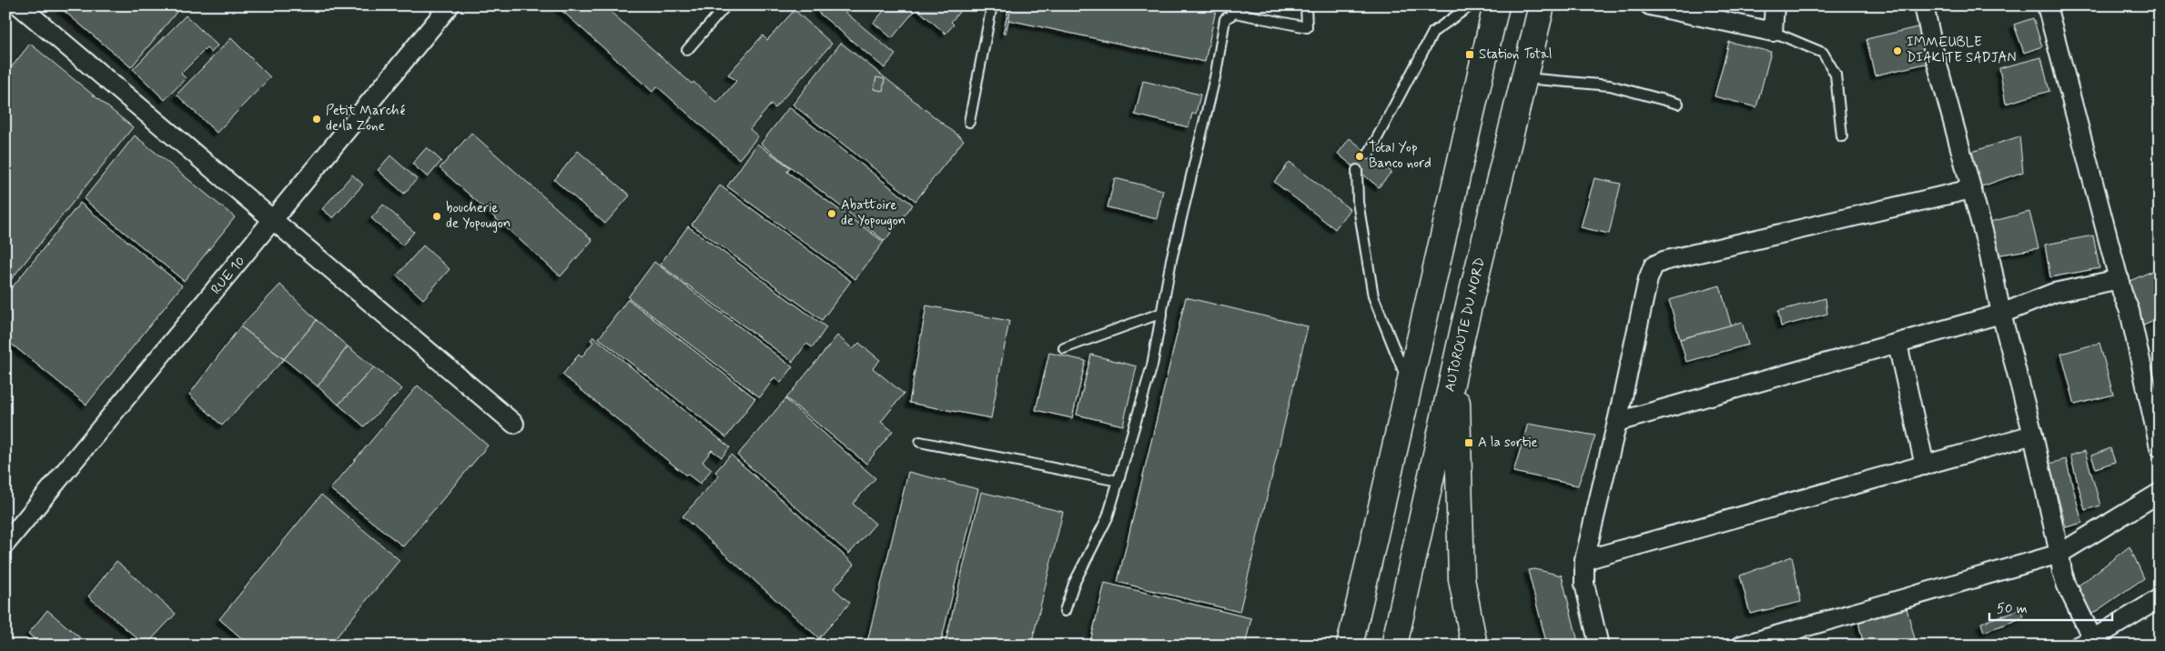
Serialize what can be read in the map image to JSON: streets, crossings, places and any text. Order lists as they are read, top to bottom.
{
  "streets": {
    "highway": ["AUTOROUTE DU NORD"],
    "street": ["RUE 10"]
  },
  "places": {
    "other": [
      "IMMEUBLE DIAKITE SADJAN",
      "Petit Marché de la Zone",
      "Total Yop Banco nord",
      "Abattoire de Yopougon",
      "boucherie de Yopougon"
    ],
    "transit": ["Station Total", "A la sortie"]
  },
  "scale_bar": "50 m"
}
